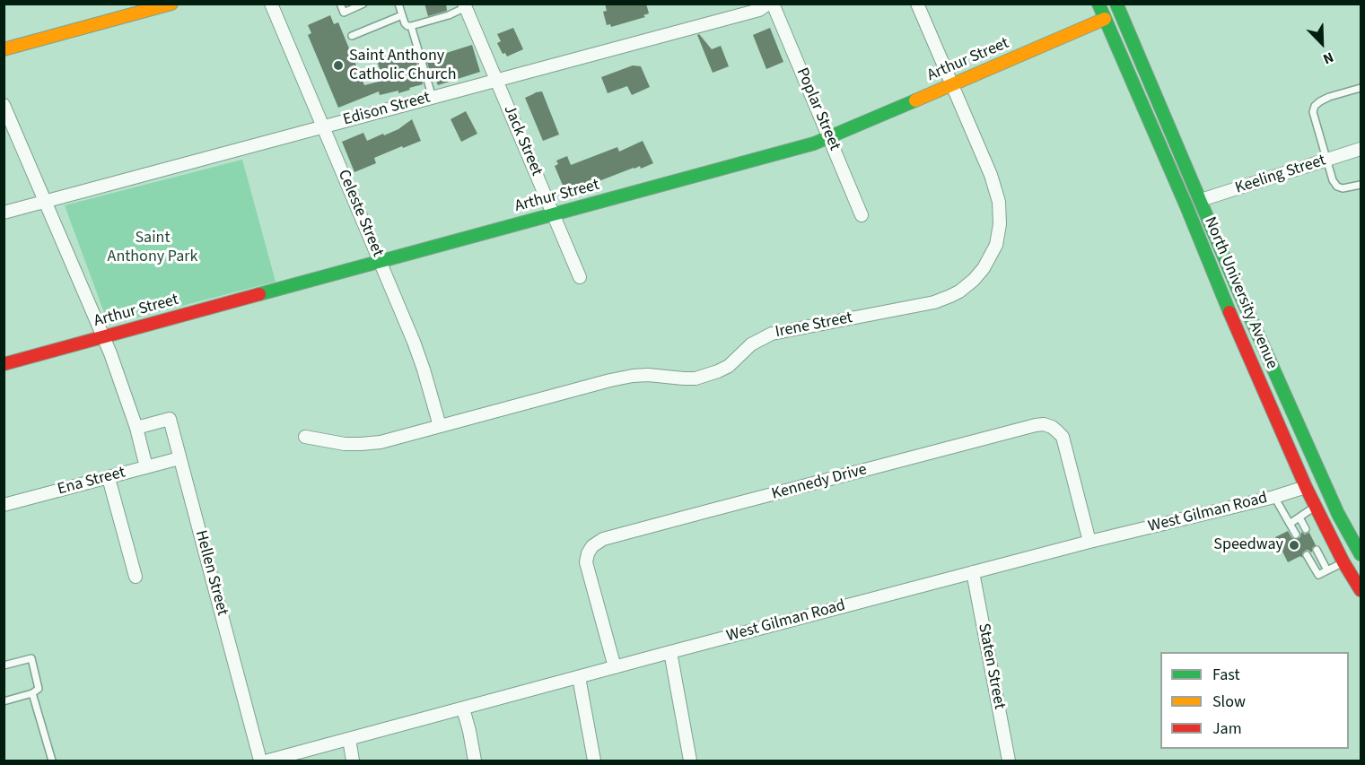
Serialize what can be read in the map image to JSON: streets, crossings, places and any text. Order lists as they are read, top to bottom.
{
  "streets": {
    "street": [
      "Arthur Street",
      "Edison Street",
      "Poplar Street",
      "Jack Street",
      "Keeling Street",
      "Celeste Street",
      "North University Avenue",
      "Irene Street",
      "Ena Street",
      "Kennedy Drive",
      "West Gilman Road",
      "Hellen Street",
      "Staten Street"
    ]
  },
  "crossings": [
    ["Arthur Street", "Poplar Street"],
    ["Arthur Street", "Jack Street"],
    ["Arthur Street", "Celeste Street"],
    ["Arthur Street", "North University Avenue"],
    ["Arthur Street", "Irene Street"],
    ["Edison Street", "Poplar Street"],
    ["Edison Street", "Jack Street"],
    ["Edison Street", "Celeste Street"],
    ["Keeling Street", "North University Avenue"],
    ["Celeste Street", "Irene Street"],
    ["North University Avenue", "West Gilman Road"],
    ["Ena Street", "Hellen Street"],
    ["Kennedy Drive", "West Gilman Road"],
    ["West Gilman Road", "Staten Street"]
  ],
  "parks": ["Saint Anthony Park"],
  "places": ["Saint Anthony Catholic Church", "Speedway"],
  "legend": ["Fast", "Slow", "Jam"],
  "north": "bottom right"
}
